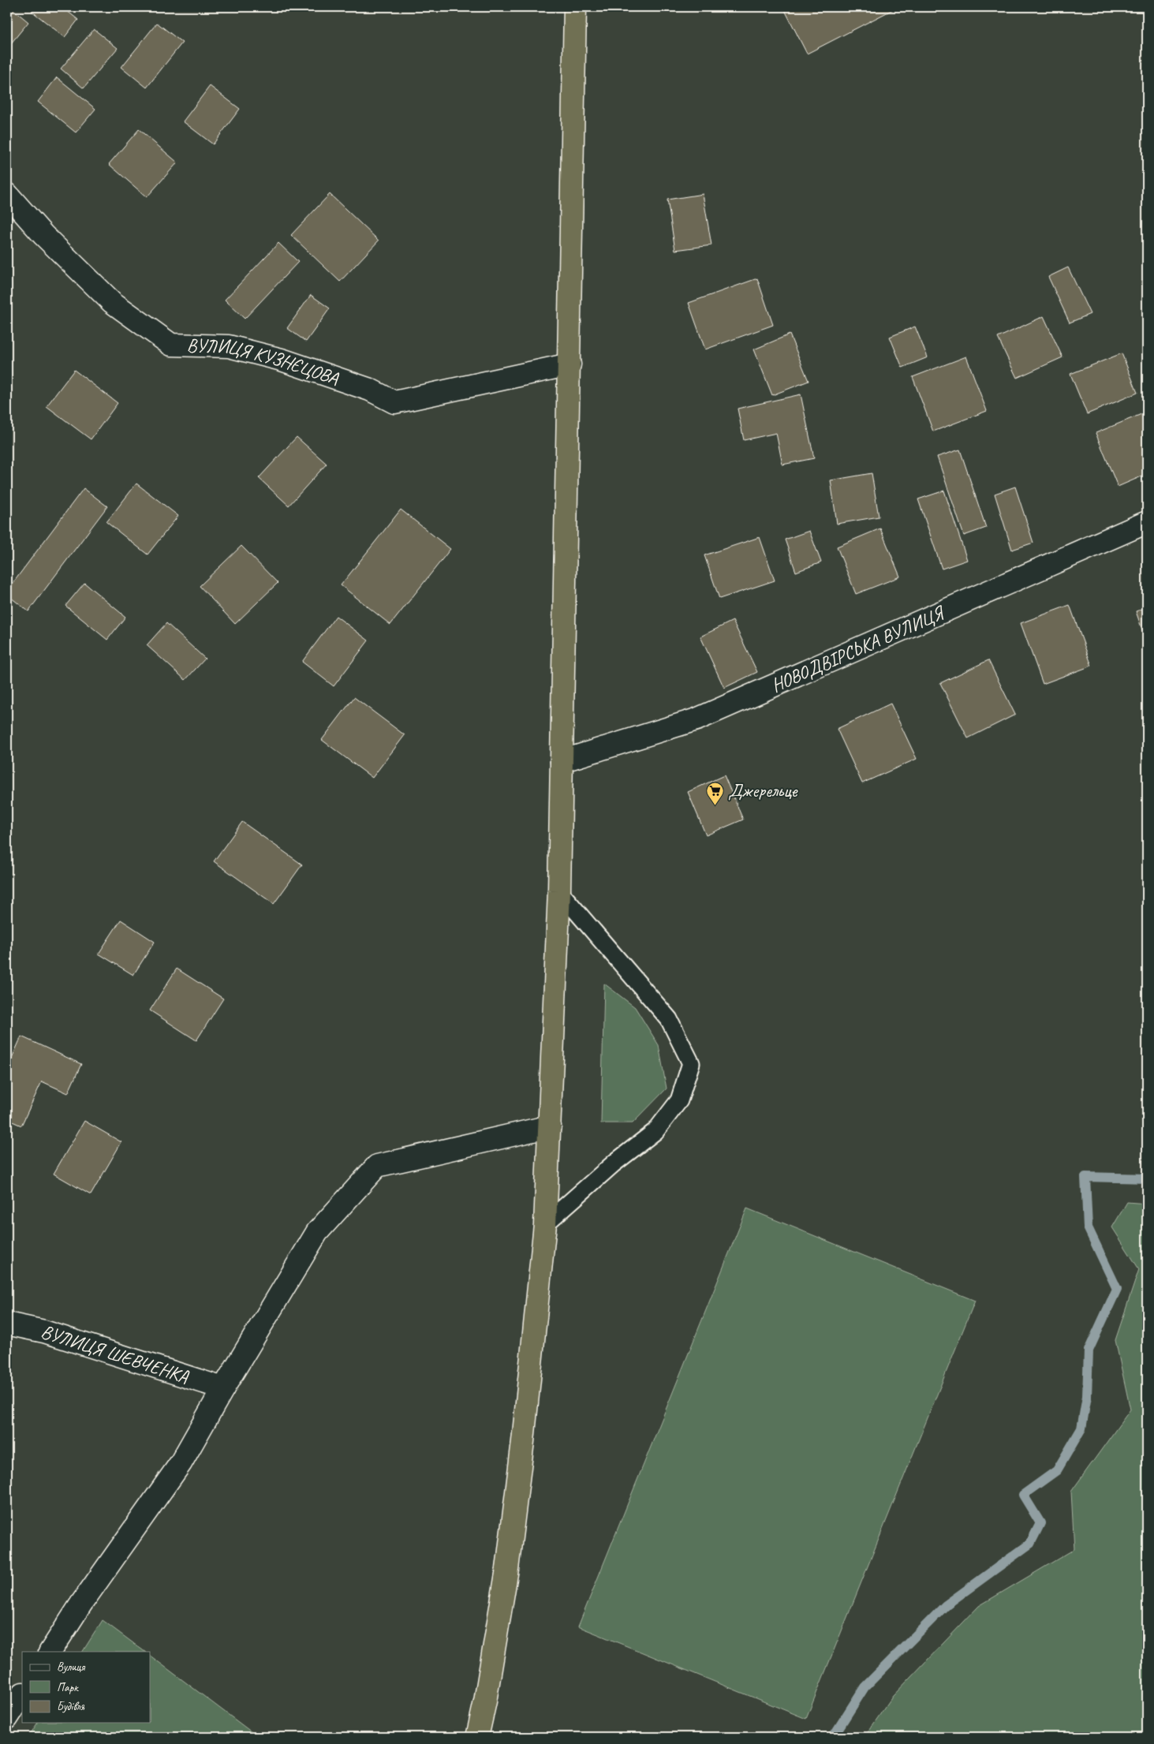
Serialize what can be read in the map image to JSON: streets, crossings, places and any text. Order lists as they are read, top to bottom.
{
  "streets": {
    "street": ["ВУЛИЦЯ КУЗНЄЦОВА", "НОВОДВІРСЬКА ВУЛИЦЯ", "ВУЛИЦЯ ШЕВЧЕНКА"]
  },
  "places": {
    "supermarket": ["Джерельце"]
  },
  "legend": ["Вулиця", "Парк", "Будівля"]
}
